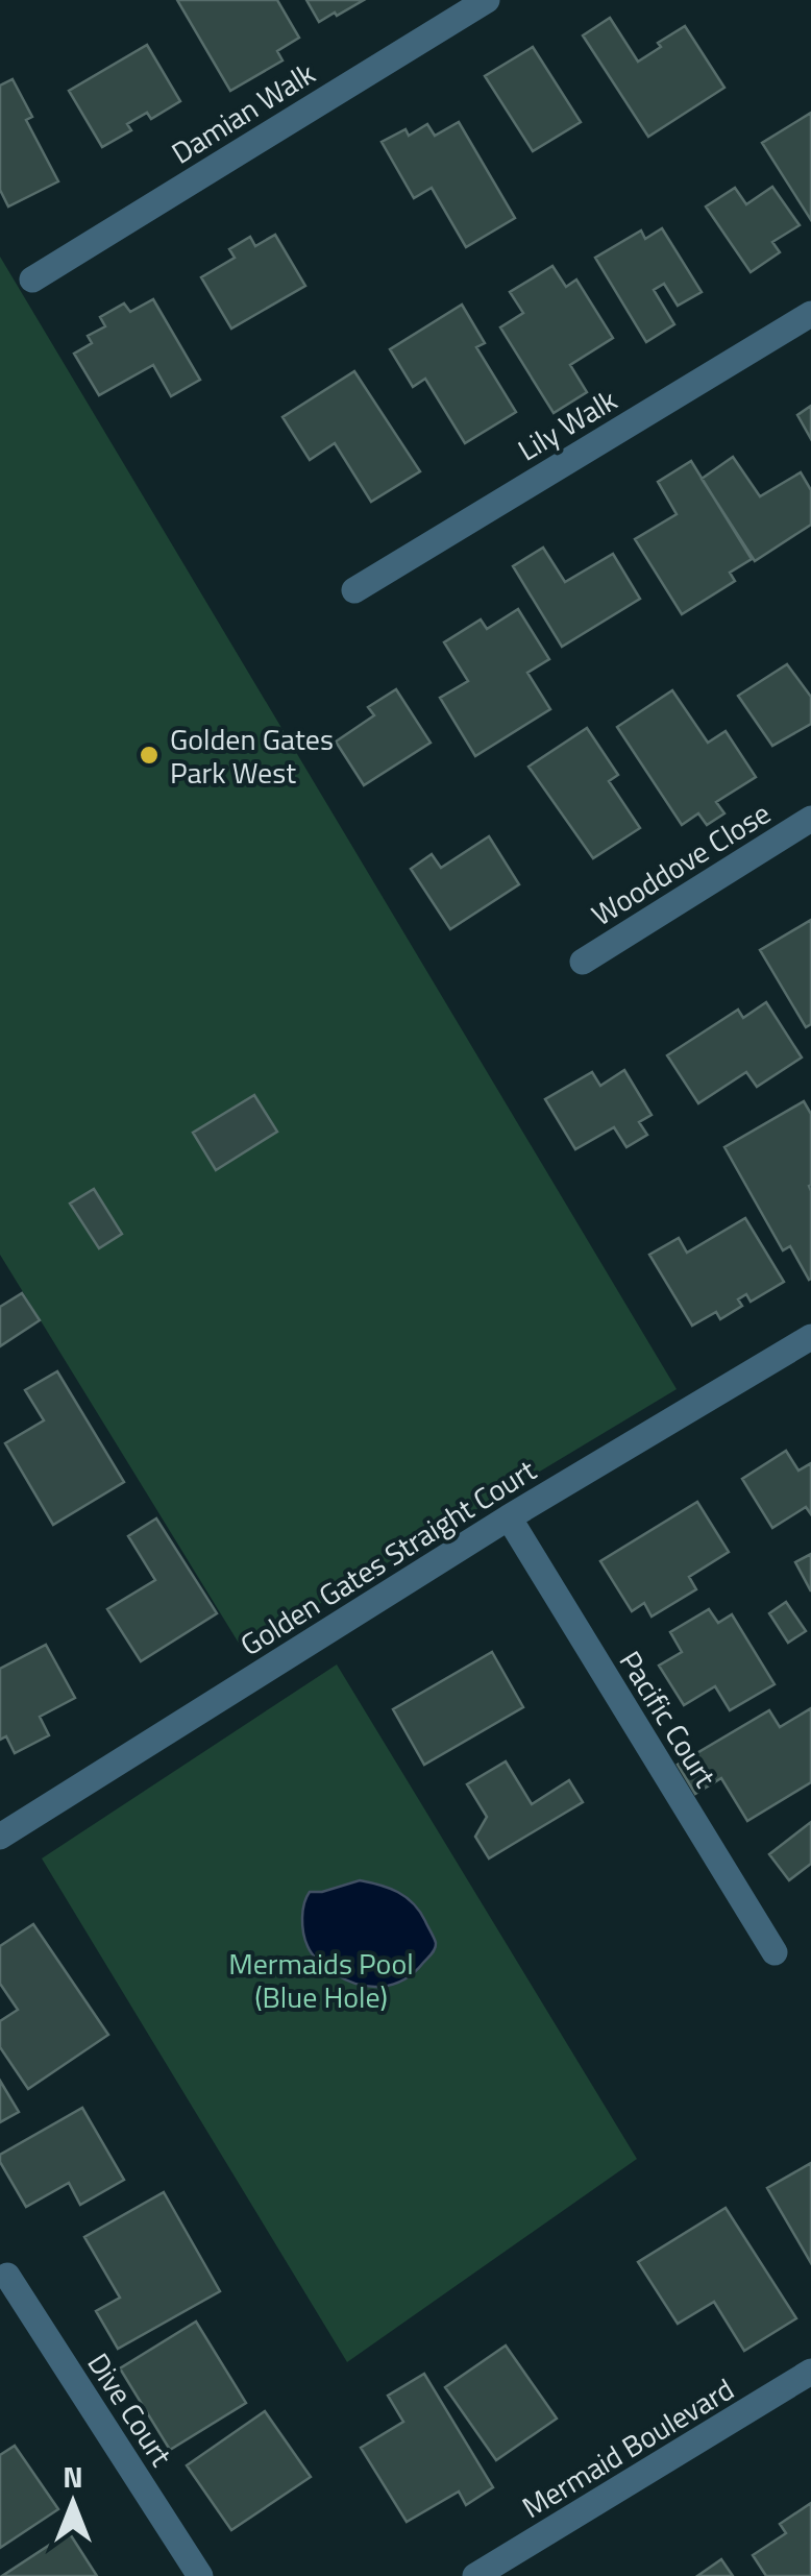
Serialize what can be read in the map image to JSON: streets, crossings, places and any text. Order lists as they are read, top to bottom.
{
  "streets": {
    "street": [
      "Damian Walk",
      "Lily Walk",
      "Wooddove Close",
      "Golden Gates Straight Court",
      "Pacific Court",
      "Dive Court",
      "Mermaid Boulevard"
    ]
  },
  "crossings": [
    ["Golden Gates Straight Court", "Pacific Court"]
  ],
  "parks": ["Mermaids Pool (Blue Hole)"],
  "places": ["Golden Gates Park West"],
  "north": "top"
}
